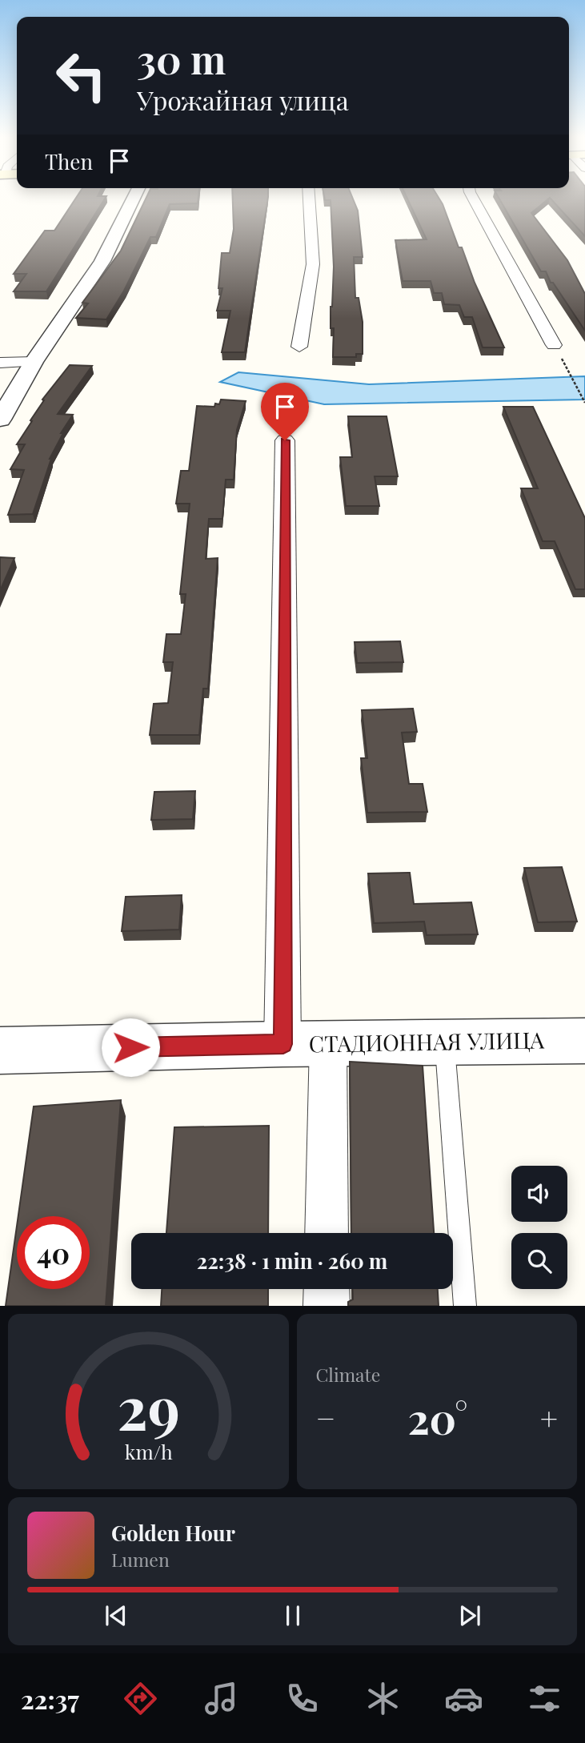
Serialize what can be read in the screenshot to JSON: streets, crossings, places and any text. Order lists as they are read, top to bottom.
{
  "streets": {
    "street": ["СТАДИОННАЯ УЛИЦА"]
  },
  "page": {
    "turn": ["30 m", "Урожайная улица"],
    "then": "Then",
    "limit": "40",
    "trip": "22:38 · 1 min · 260 m",
    "tile": "Climate",
    "heat": ["−", "20°", "+"],
    "song": ["Golden Hour", "Lumen"],
    "tabs": "22:37",
    "gauge": ["29", "km/h"]
  }
}
